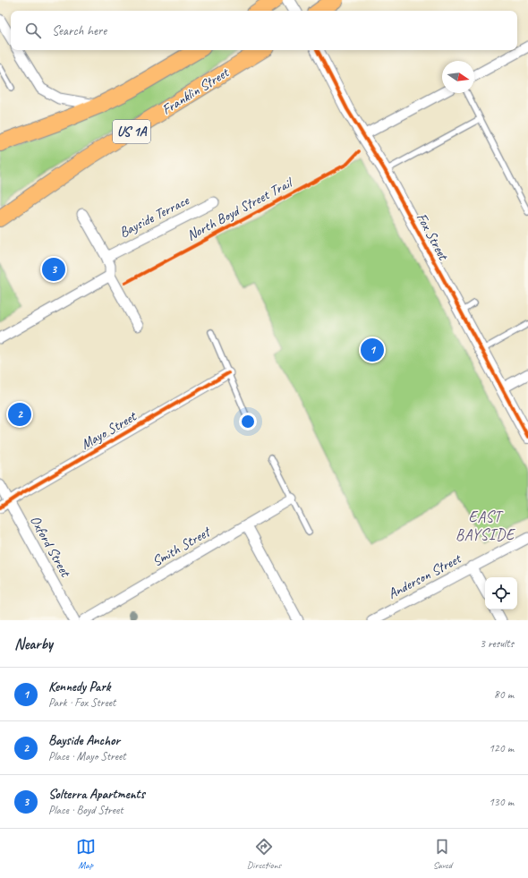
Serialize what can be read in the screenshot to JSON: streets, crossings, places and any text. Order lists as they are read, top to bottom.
{
  "streets": {
    "main road": ["Franklin Street", "US 1A"],
    "street": [
      "Bayside Terrace",
      "Fox Street",
      "Mayo Street",
      "Oxford Street",
      "Smith Street",
      "Anderson Street"
    ],
    "cycle path": ["North Boyd Street Trail"]
  },
  "crossings": [
    ["Mayo Street", "Oxford Street"]
  ],
  "districts": ["EAST BAYSIDE"],
  "north": "right",
  "page": {
    "search": "Search here",
    "pins": ["3", "1", "2"],
    "heading": ["Nearby", "3 results"],
    "list": [
      {
        "mark": "1",
        "name": "Kennedy Park",
        "note": "Park · Fox Street",
        "value": "80 m"
      },
      {
        "mark": "2",
        "name": "Bayside Anchor",
        "note": "Place · Mayo Street",
        "value": "120 m"
      },
      {
        "mark": "3",
        "name": "Solterra Apartments",
        "note": "Place · Boyd Street",
        "value": "130 m"
      }
    ],
    "nav": ["Map", "Directions", "Saved"]
  }
}
